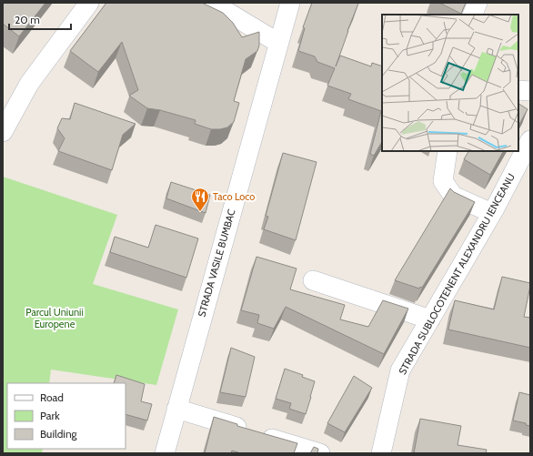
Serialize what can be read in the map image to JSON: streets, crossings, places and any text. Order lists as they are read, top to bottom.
{
  "streets": {
    "street": ["STRADA VASILE BUMBAC", "STRADA SUBLOCOTENENT ALEXANDRU IENCEANU"]
  },
  "parks": ["Parcul Uniunii Europene"],
  "places": {
    "restaurant": ["Taco Loco"]
  },
  "legend": ["Road", "Park", "Building"],
  "scale_bar": "20 m"
}
